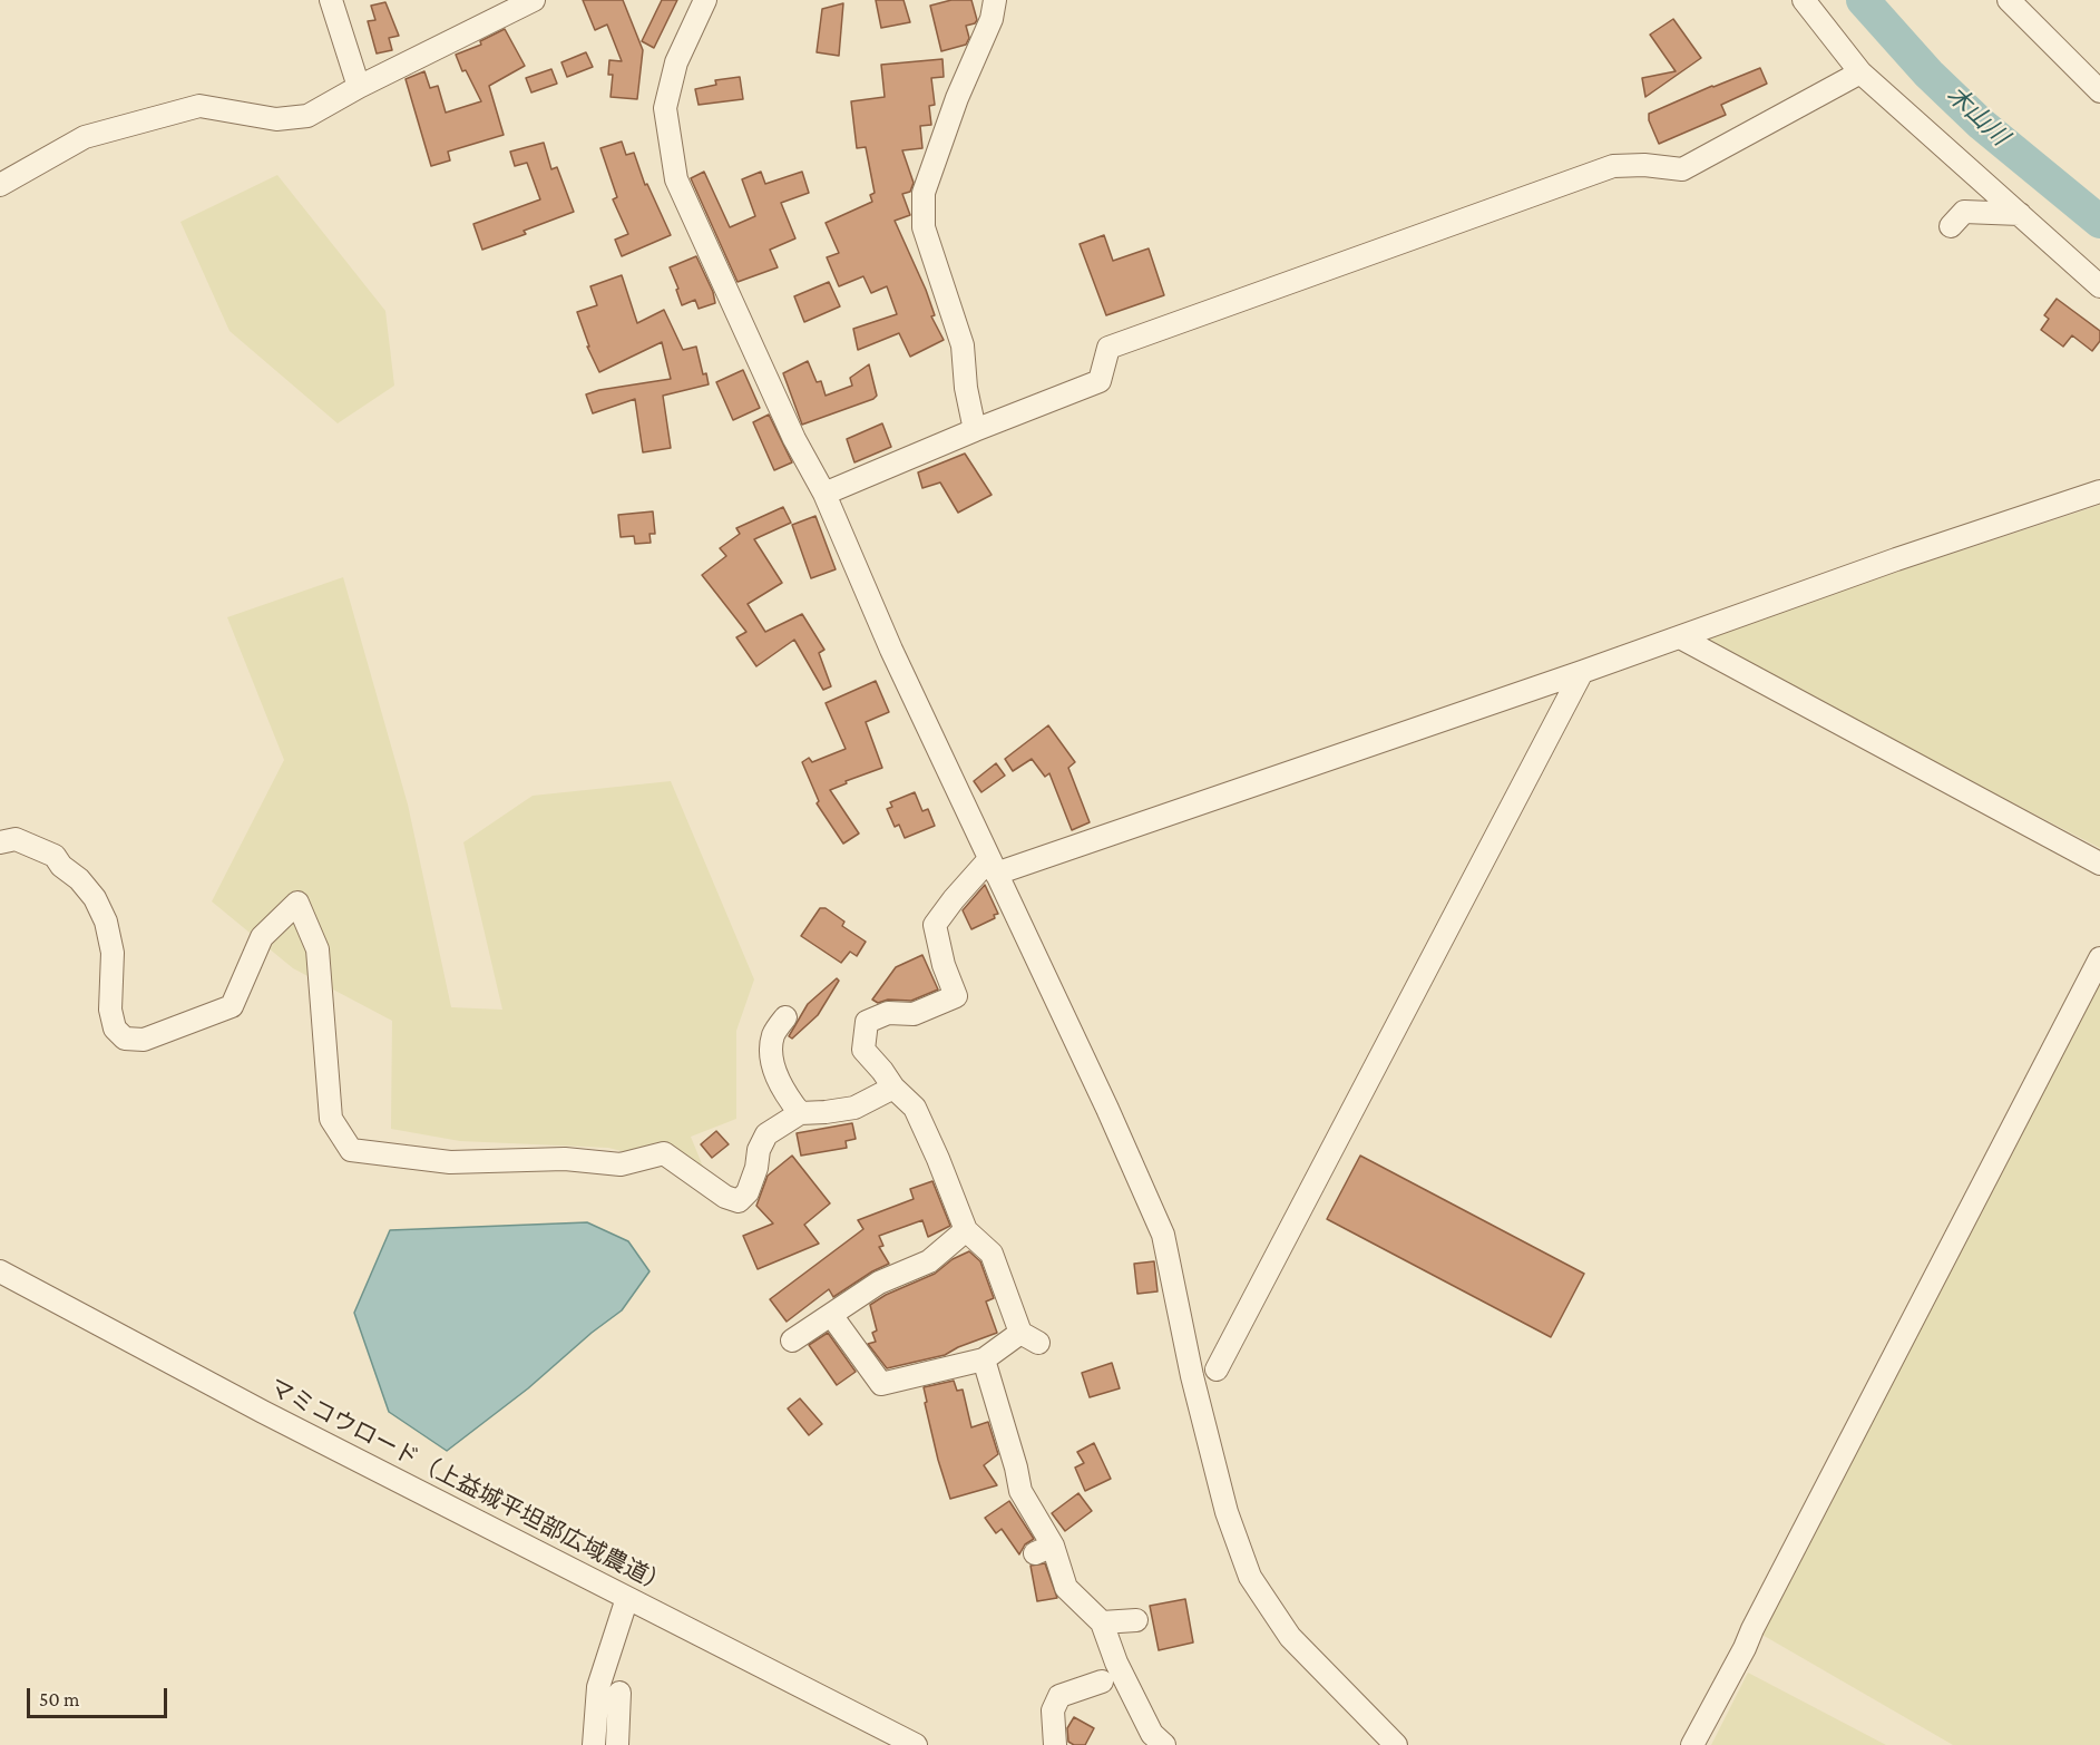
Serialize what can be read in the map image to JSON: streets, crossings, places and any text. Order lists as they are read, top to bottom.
{
  "streets": {
    "street": ["マミコウロード（上益城平坦部広域農道）"]
  },
  "water": ["木山川"],
  "scale_bar": "50 m"
}
